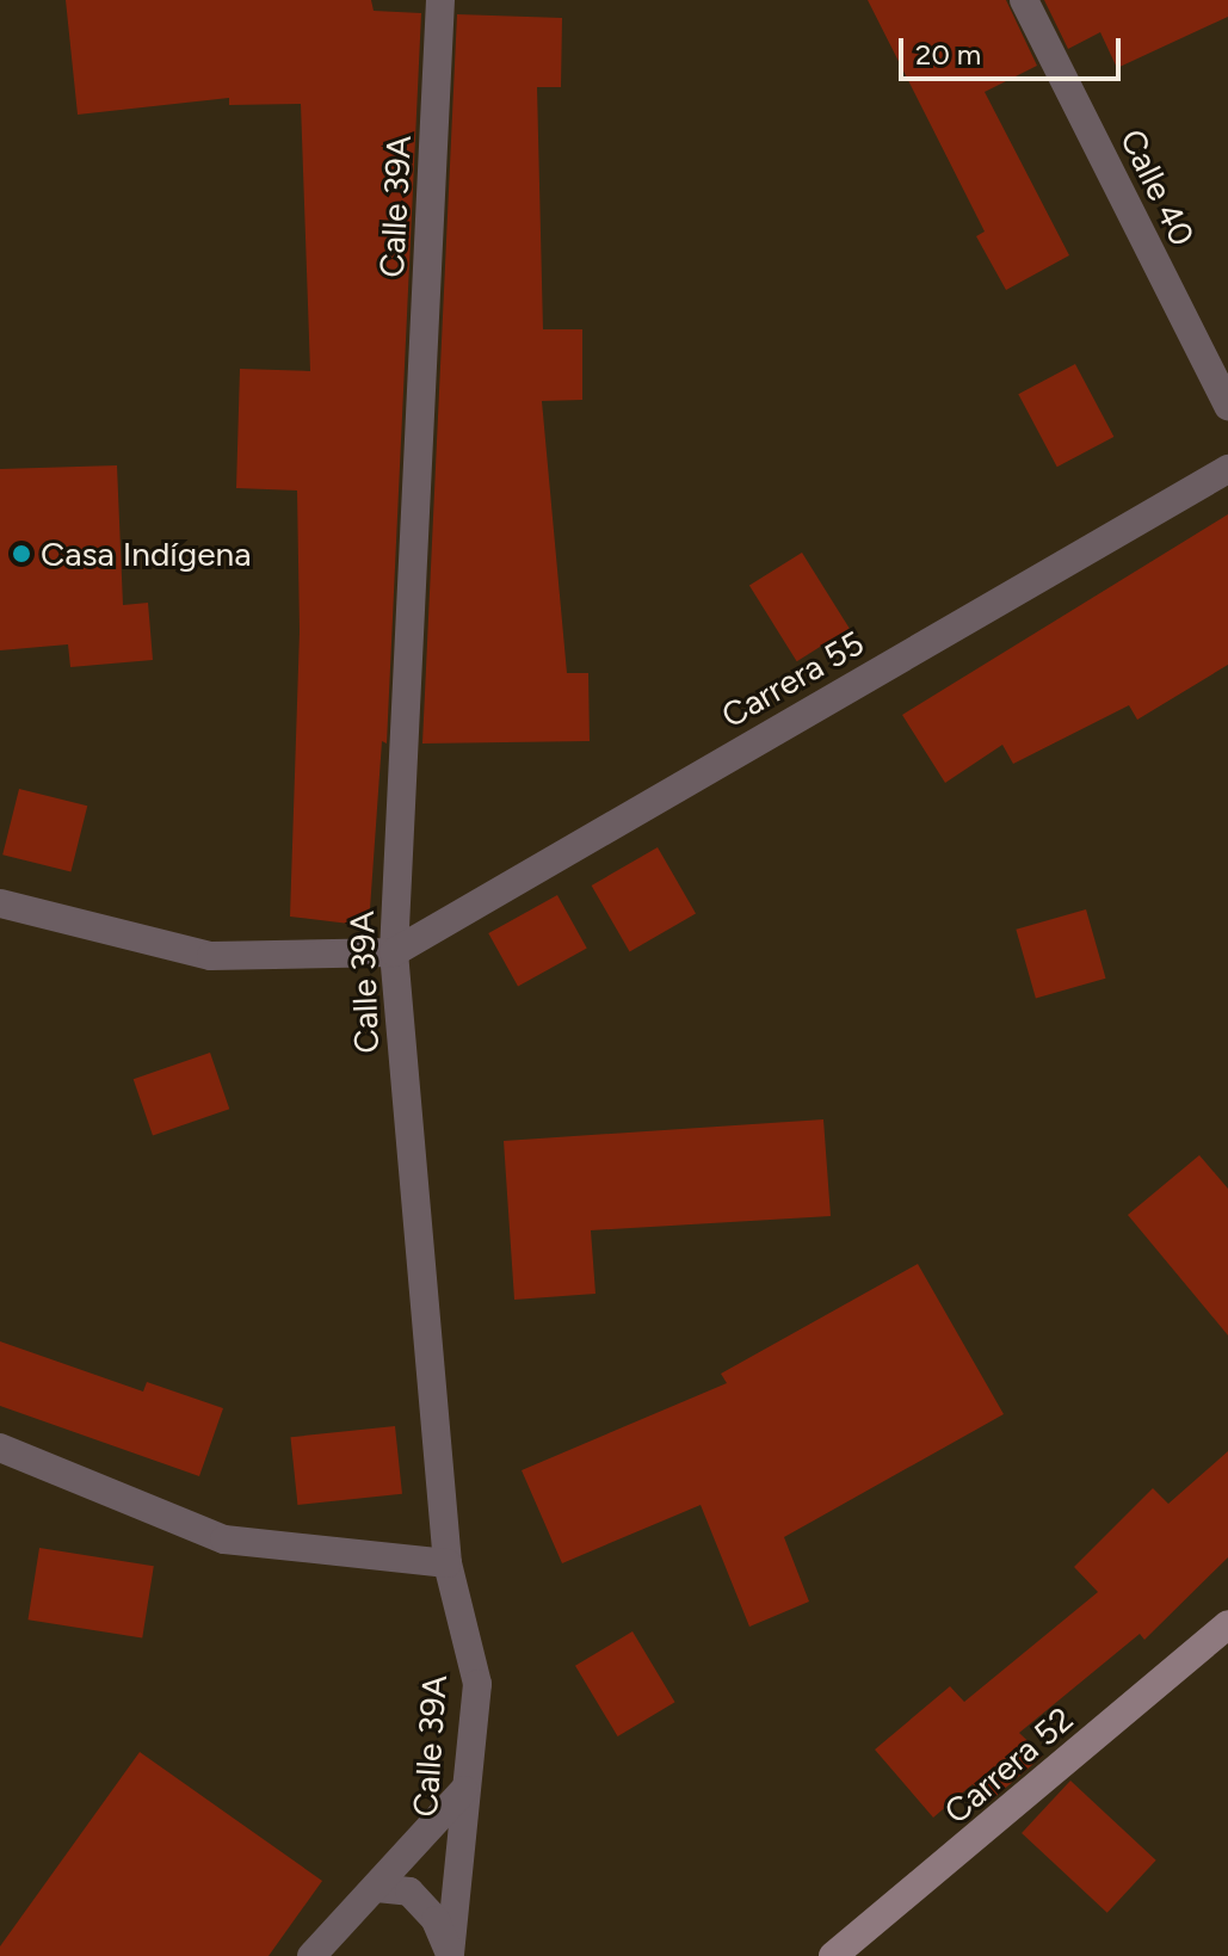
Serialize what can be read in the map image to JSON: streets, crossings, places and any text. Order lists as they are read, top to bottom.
{
  "streets": {
    "street": [
      "Calle 40",
      "Calle 39A",
      "Carrera 55",
      "Carrera 52"
    ]
  },
  "crossings": [
    ["Calle 39A", "Carrera 55"]
  ],
  "places": ["Casa Indígena"],
  "scale_bar": "20 m"
}
